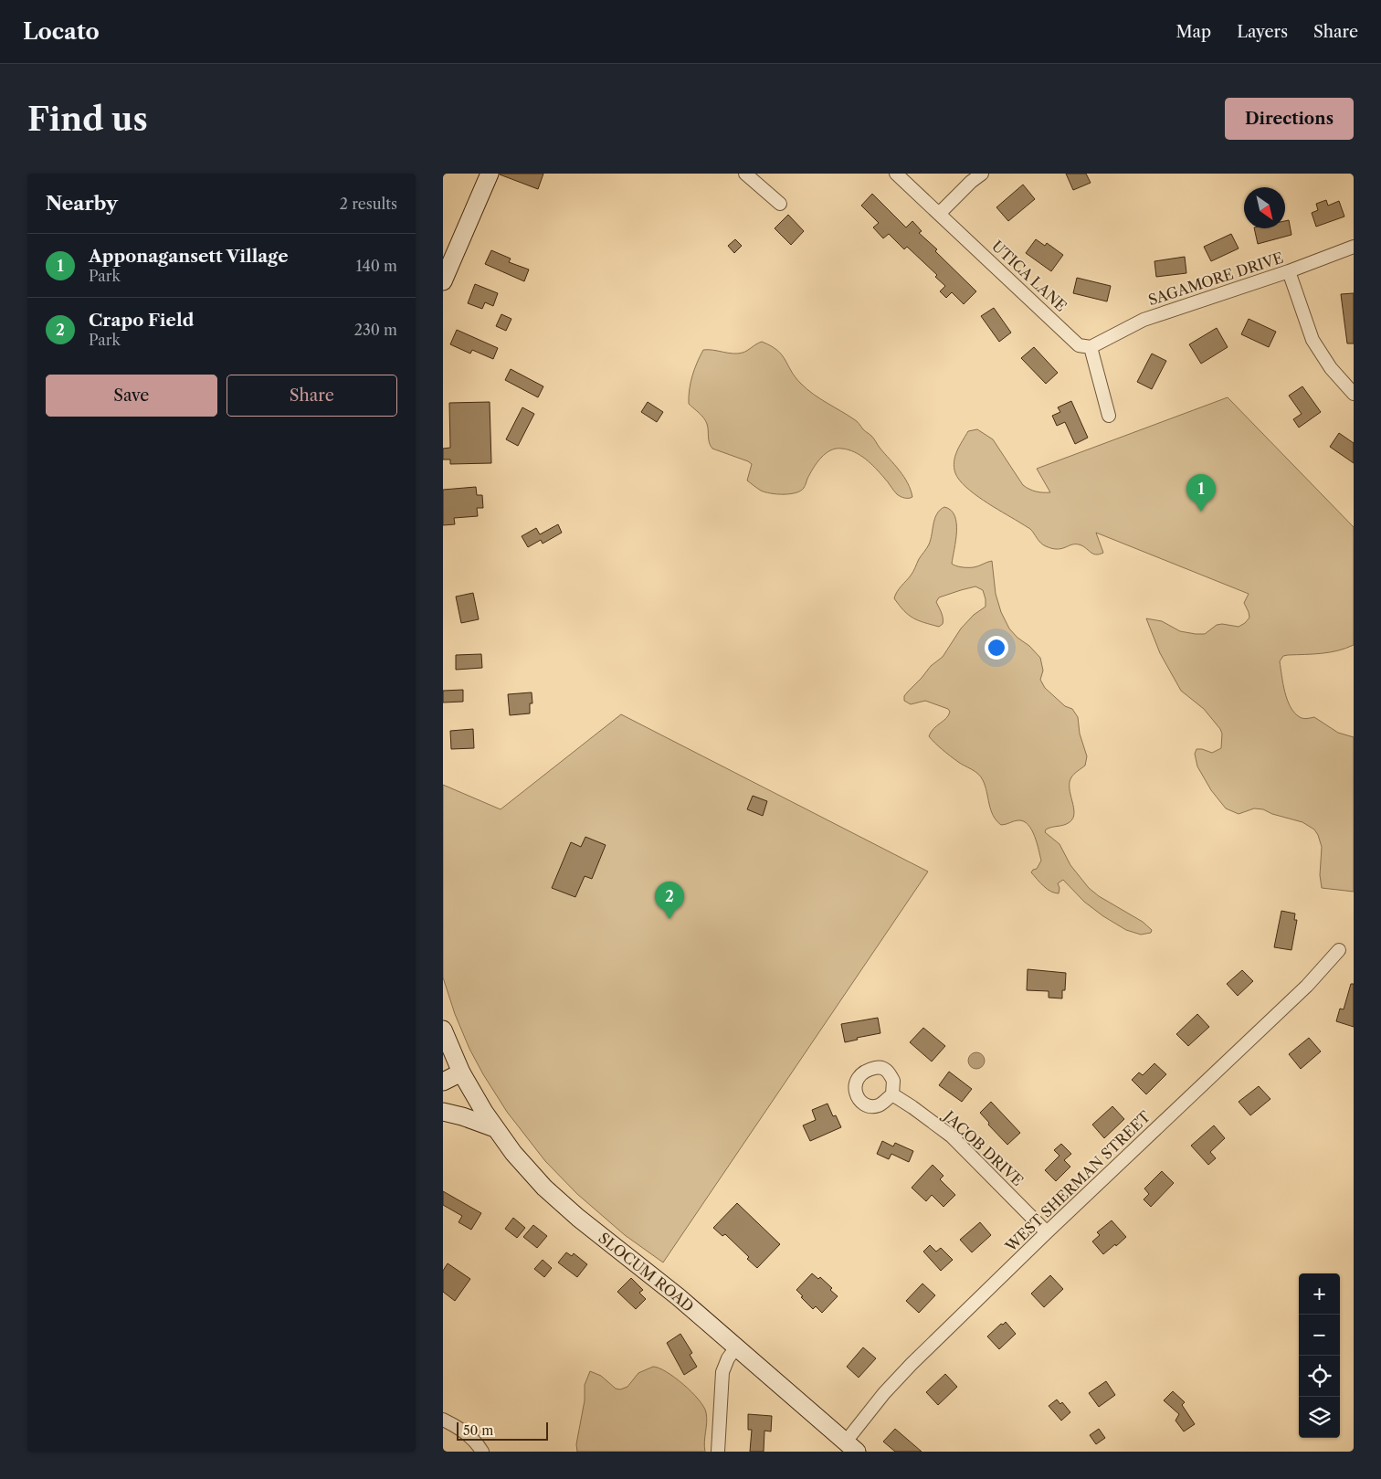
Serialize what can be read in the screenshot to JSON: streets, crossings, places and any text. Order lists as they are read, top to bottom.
{
  "streets": {
    "main road": ["SLOCUM ROAD"],
    "street": [
      "UTICA LANE",
      "SAGAMORE DRIVE",
      "JACOB DRIVE",
      "WEST SHERMAN STREET"
    ]
  },
  "crossings": [
    ["UTICA LANE", "SAGAMORE DRIVE"],
    ["JACOB DRIVE", "WEST SHERMAN STREET"],
    ["WEST SHERMAN STREET", "SLOCUM ROAD"]
  ],
  "scale_bar": "50 m",
  "north": "bottom right",
  "page": {
    "header": "Locato",
    "nav": ["Map", "Layers", "Share"],
    "buttons": [
      "Directions",
      ["Save", "Share"]
    ],
    "title": "Find us",
    "heading": ["Nearby", "2 results"],
    "list": [
      {
        "mark": "1",
        "name": "Apponagansett Village",
        "note": "Park",
        "value": "140 m"
      },
      {
        "mark": "2",
        "name": "Crapo Field",
        "note": "Park",
        "value": "230 m"
      }
    ],
    "pins": ["1", "2"],
    "map_buttons": ["+", "−"],
    "scale": "50 m"
  }
}
